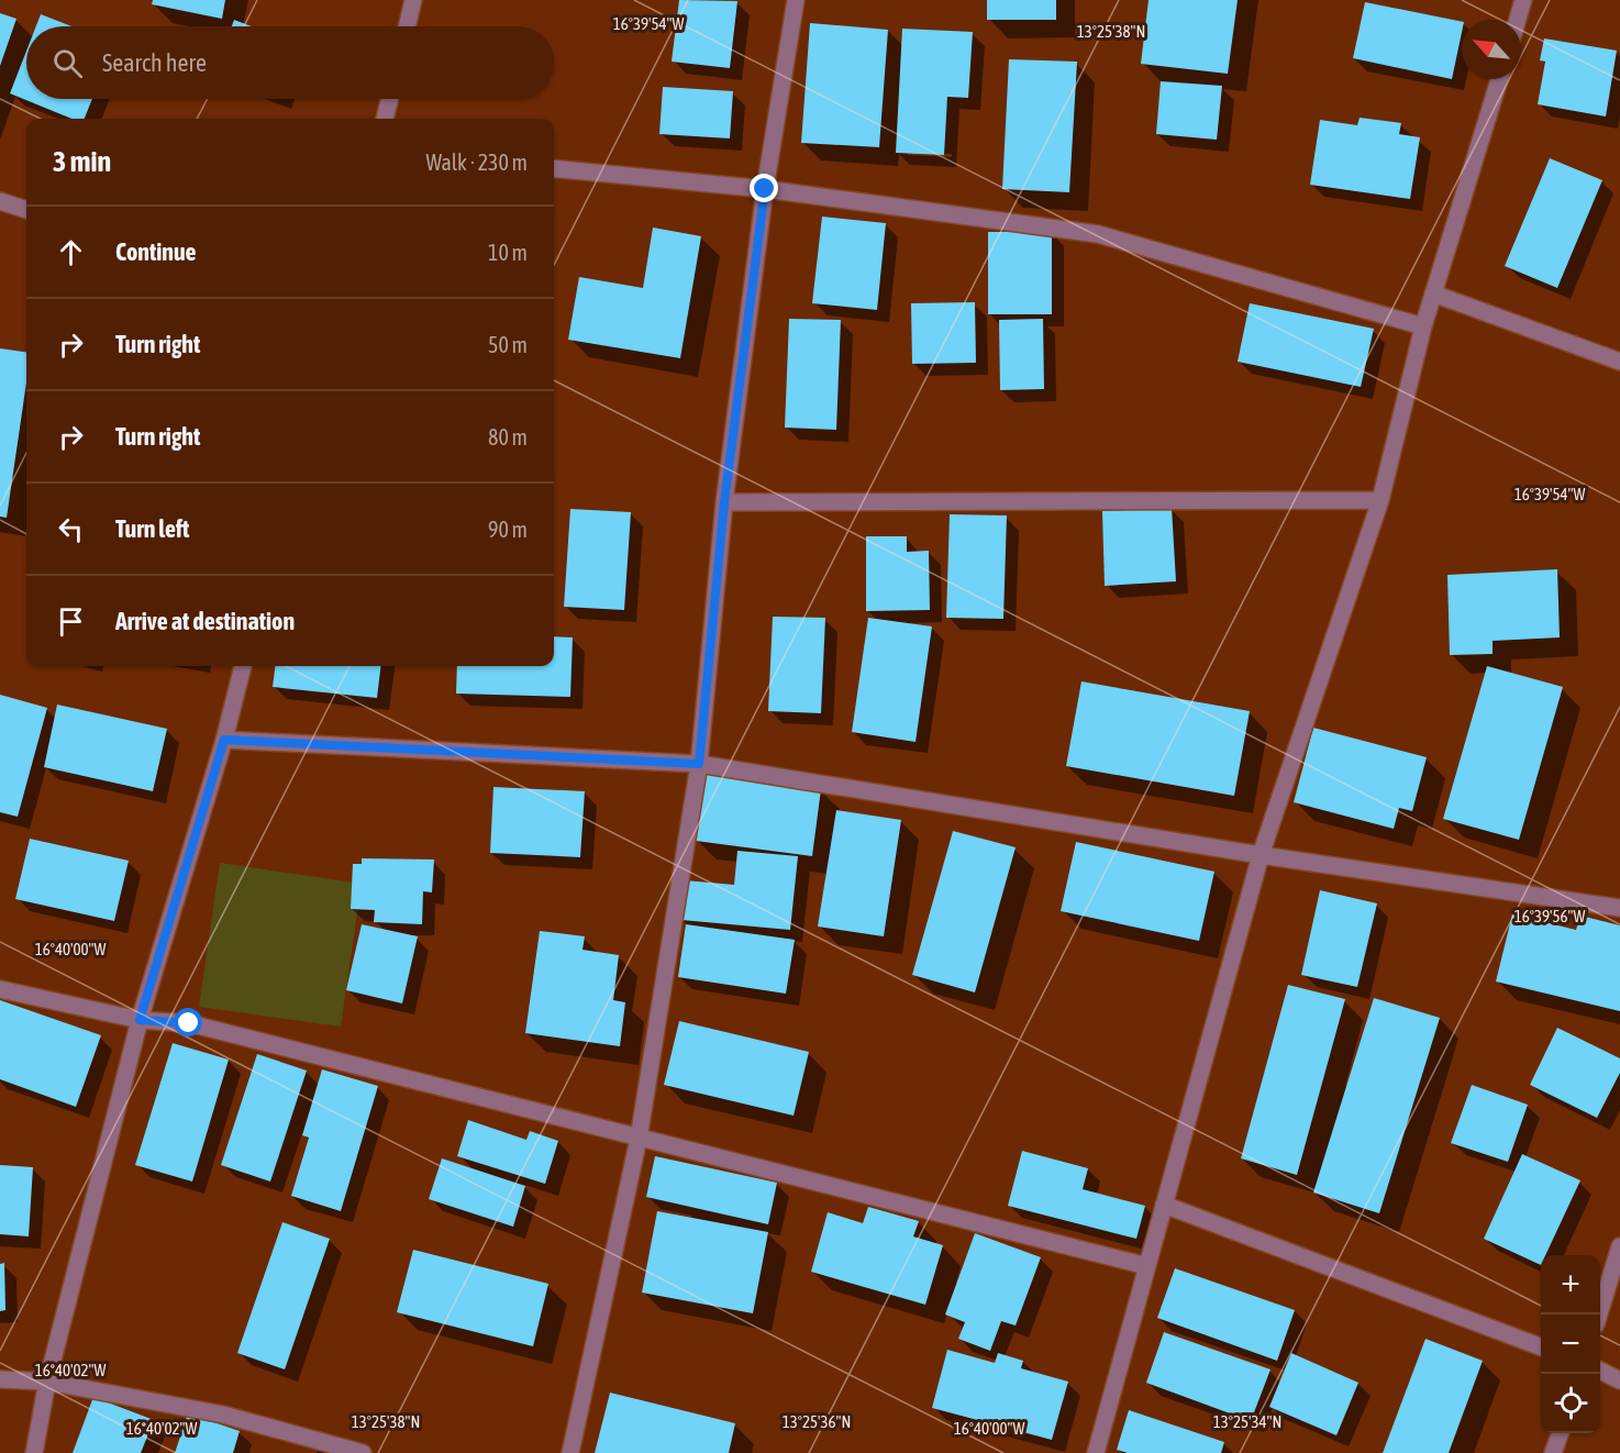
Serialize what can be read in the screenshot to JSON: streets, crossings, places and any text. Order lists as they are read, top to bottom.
{
  "north": "top left",
  "page": {
    "search": "Search here",
    "heading": ["3 min", "Walk · 230 m"],
    "list": [
      ["Continue", "10 m"],
      ["Turn right", "50 m"],
      ["Turn right", "80 m"],
      ["Turn left", "90 m"],
      "Arrive at destination"
    ],
    "map_buttons": ["+", "−"]
  },
  "coordinates": [
    "16°39'54\"W",
    "13°25'38\"N",
    "16°39'56\"W",
    "16°40'00\"W",
    "16°40'02\"W",
    "13°25'36\"N",
    "13°25'34\"N"
  ]
}
